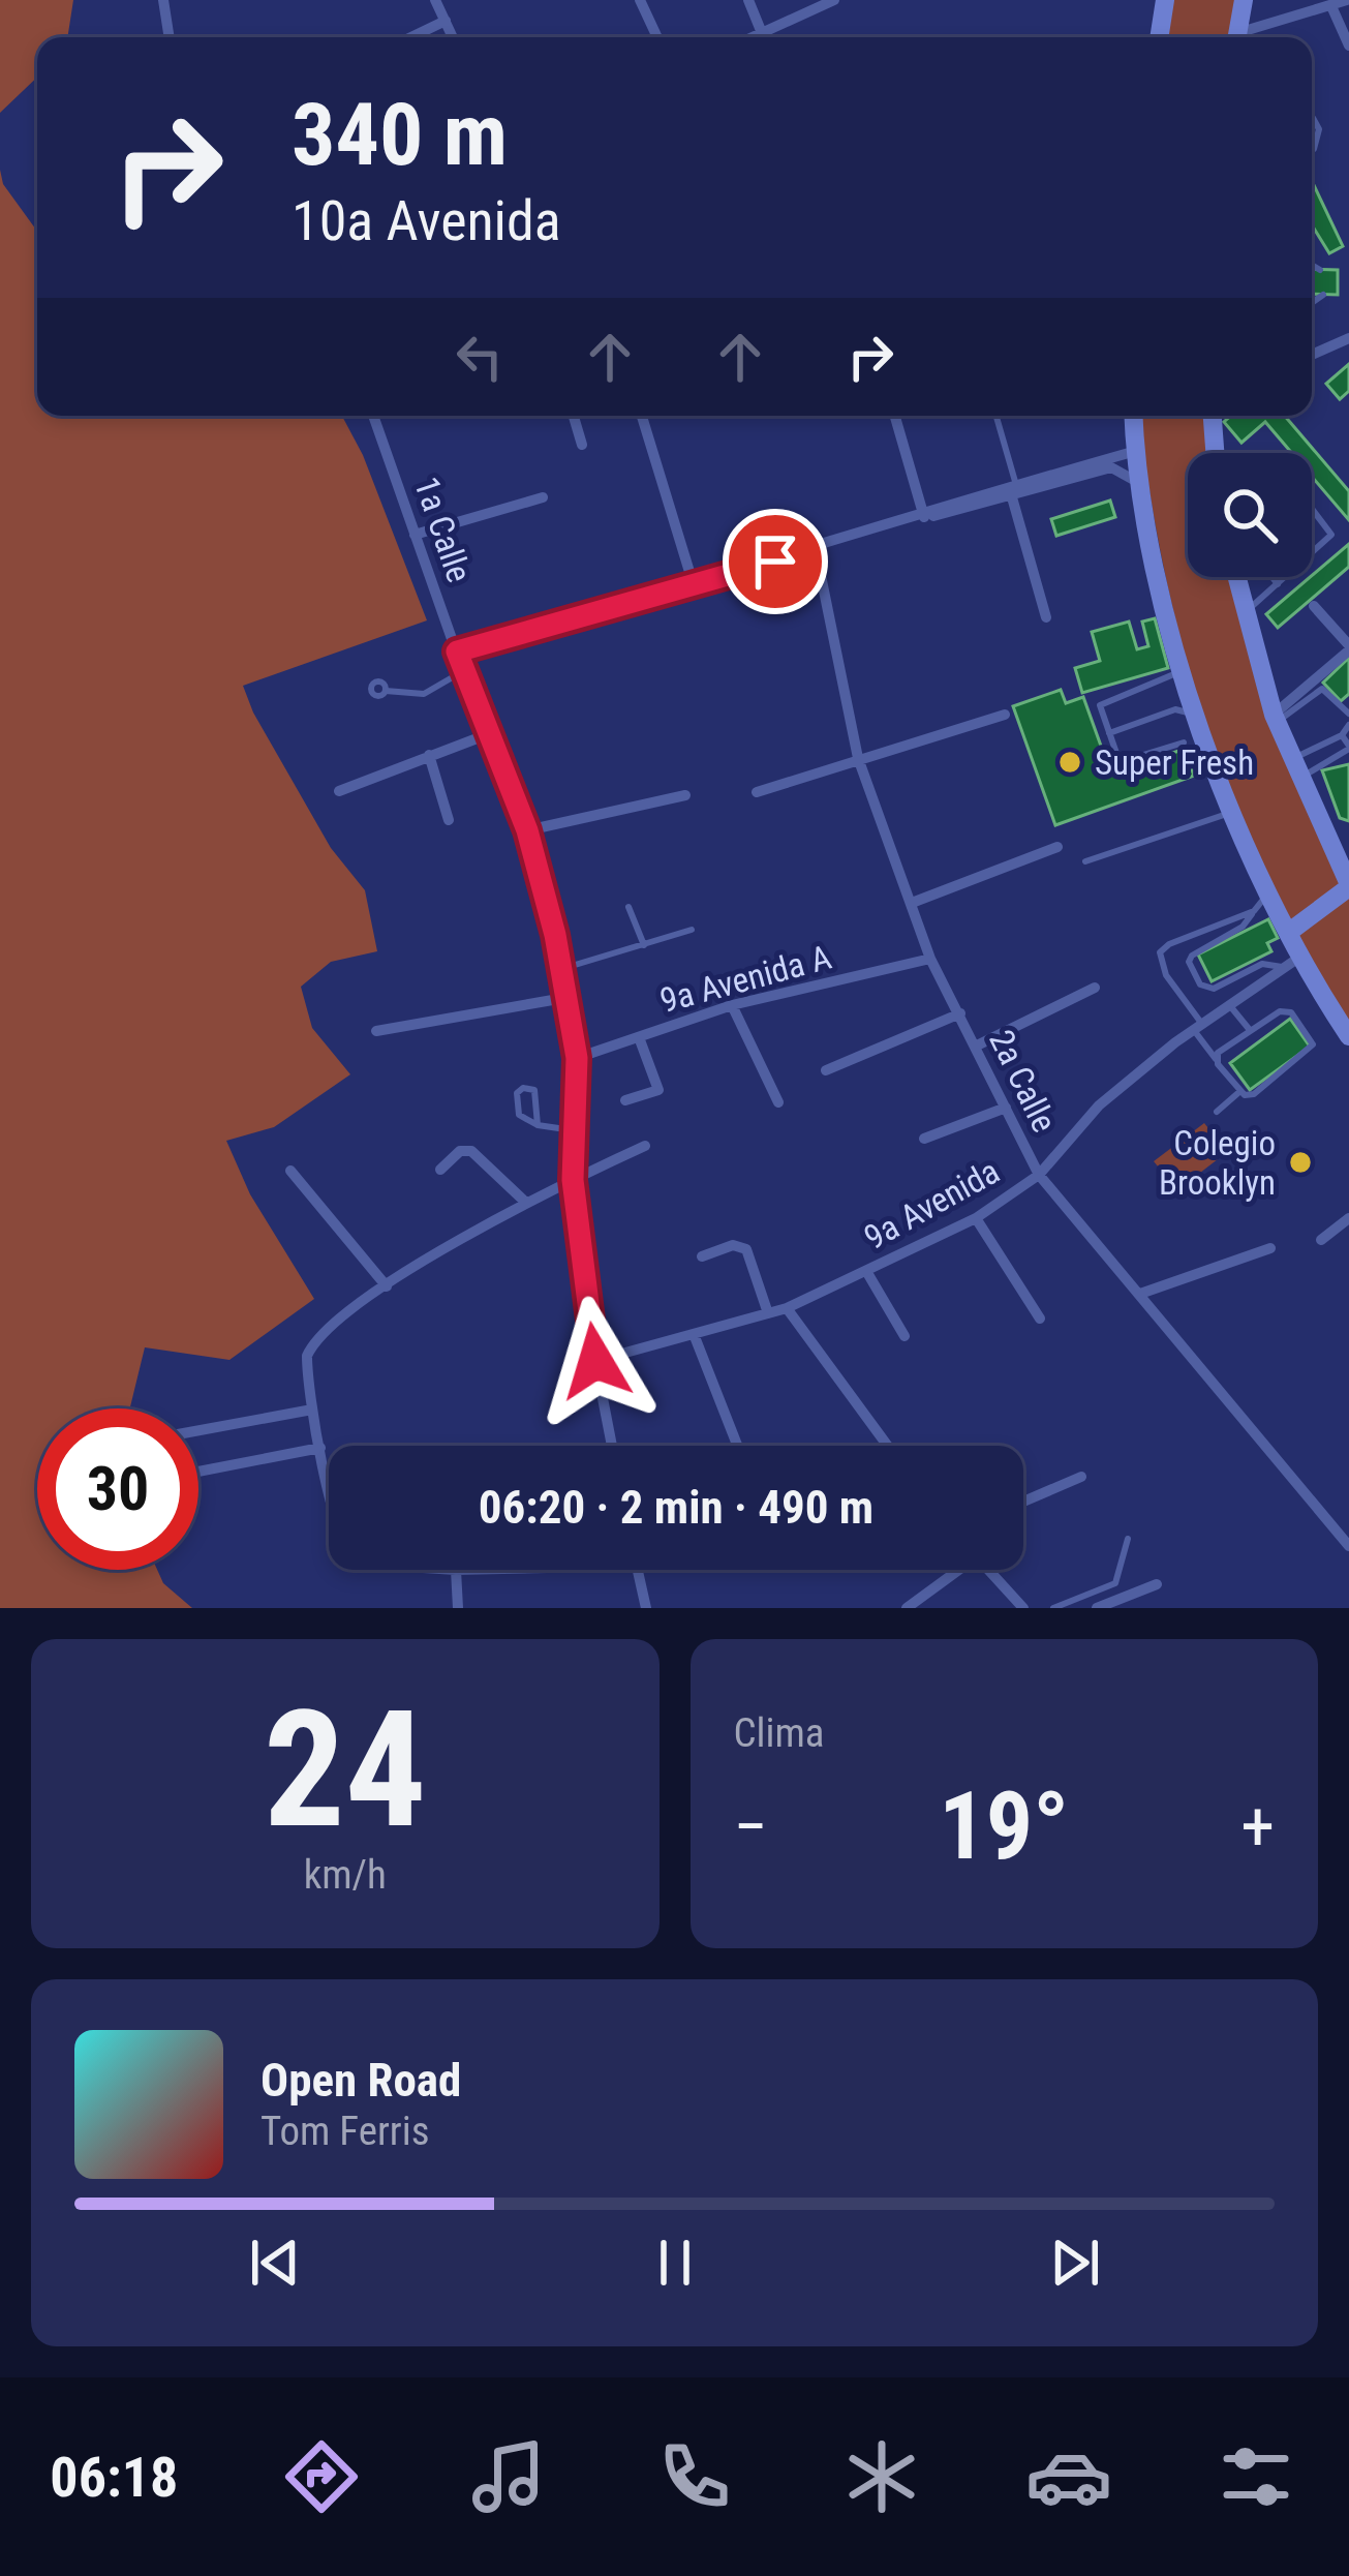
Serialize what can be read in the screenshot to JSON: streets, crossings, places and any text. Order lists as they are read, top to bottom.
{
  "streets": {
    "street": [
      "1a Calle",
      "9a Avenida A",
      "2a Calle",
      "9a Avenida"
    ]
  },
  "crossings": [
    ["1a Calle", "9a Avenida A"],
    ["1a Calle", "9a Avenida"],
    ["9a Avenida A", "2a Calle"],
    ["2a Calle", "9a Avenida"]
  ],
  "places": ["Super Fresh", "Colegio Brooklyn"],
  "page": {
    "turn": ["340 m", "10a Avenida"],
    "limit": "30",
    "trip": "06:20 · 2 min · 490 m",
    "tile": [
      ["24", "km/h"],
      "Clima"
    ],
    "heat": ["−", "19°", "+"],
    "song": ["Open Road", "Tom Ferris"],
    "tabs": "06:18"
  }
}
